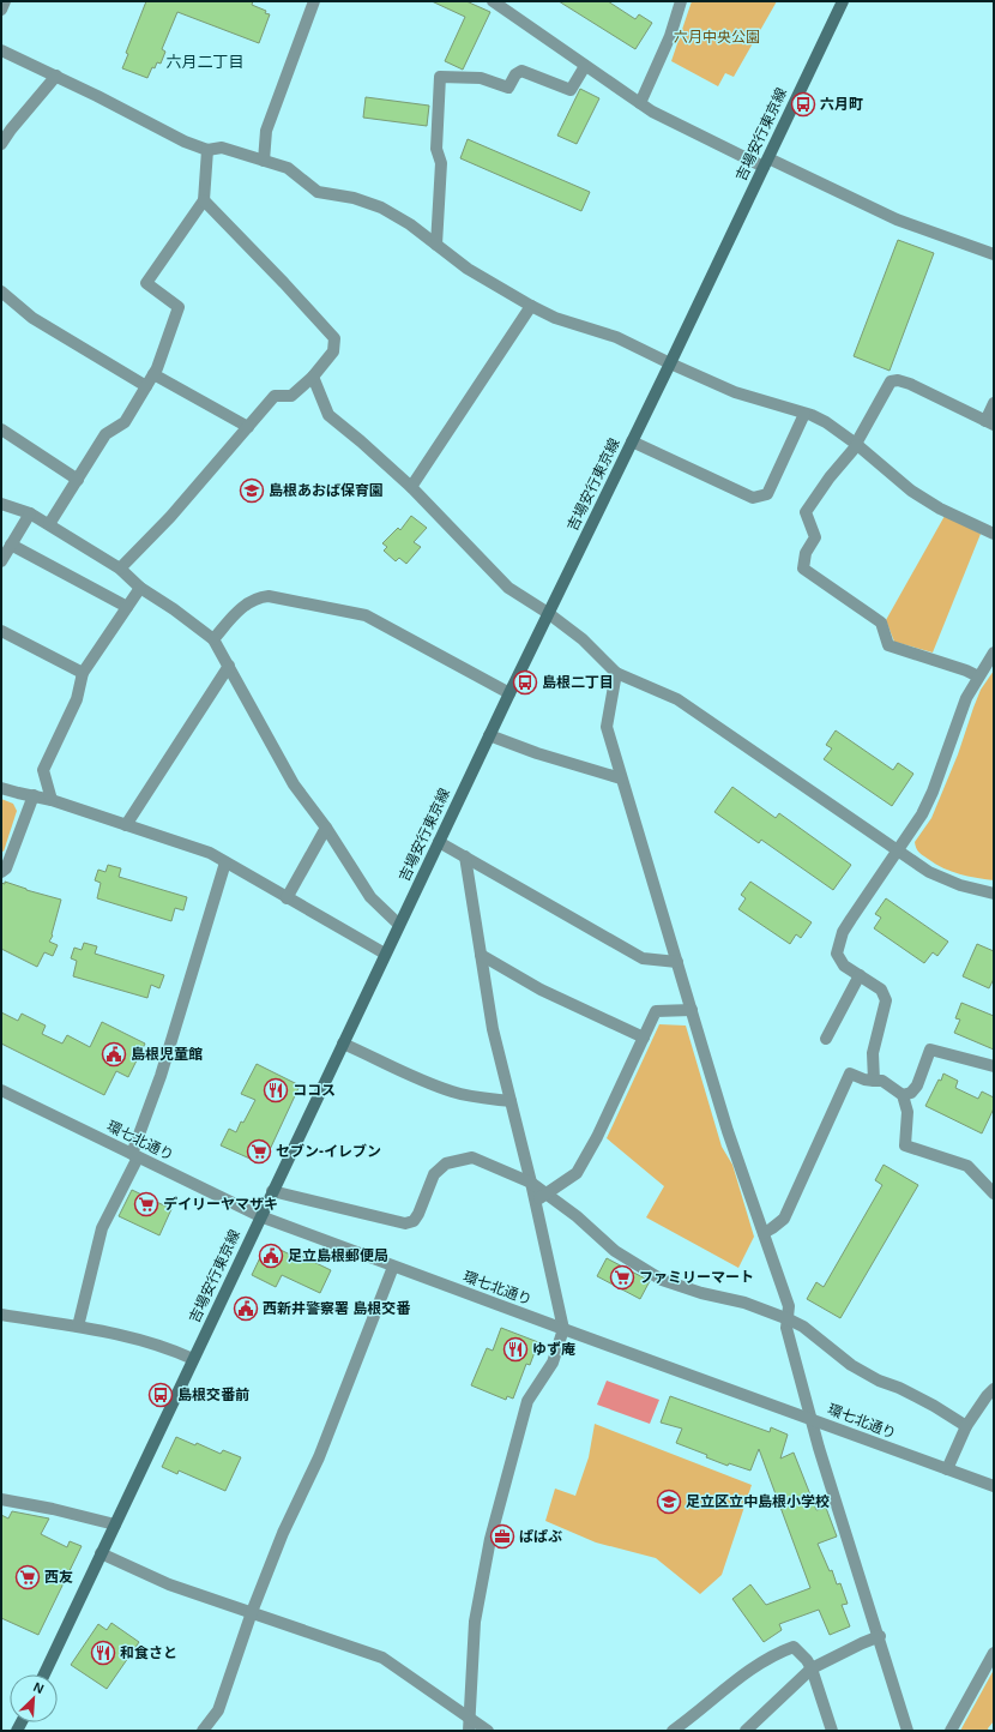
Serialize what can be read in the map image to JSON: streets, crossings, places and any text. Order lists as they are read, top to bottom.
{
  "streets": {
    "main road": ["吉場安行東京線"],
    "street": ["環七北通り"]
  },
  "crossings": [
    ["吉場安行東京線", "環七北通り"]
  ],
  "districts": ["六月二丁目"],
  "parks": ["六月中央公園"],
  "places": {
    "bus stop": ["六月町", "島根二丁目", "島根交番前"],
    "school or university": ["島根あおば保育園", "足立区立中島根小学校"],
    "public building": ["島根児童館", "足立島根郵便局", "西新井警察署 島根交番"],
    "restaurant": ["ココス", "ゆず庵", "和食さと"],
    "supermarket": [
      "セブン-イレブン",
      "デイリーヤマザキ",
      "ファミリーマート",
      "西友"
    ],
    "office": ["ぱぱぶ"]
  },
  "north": "top right"
}
